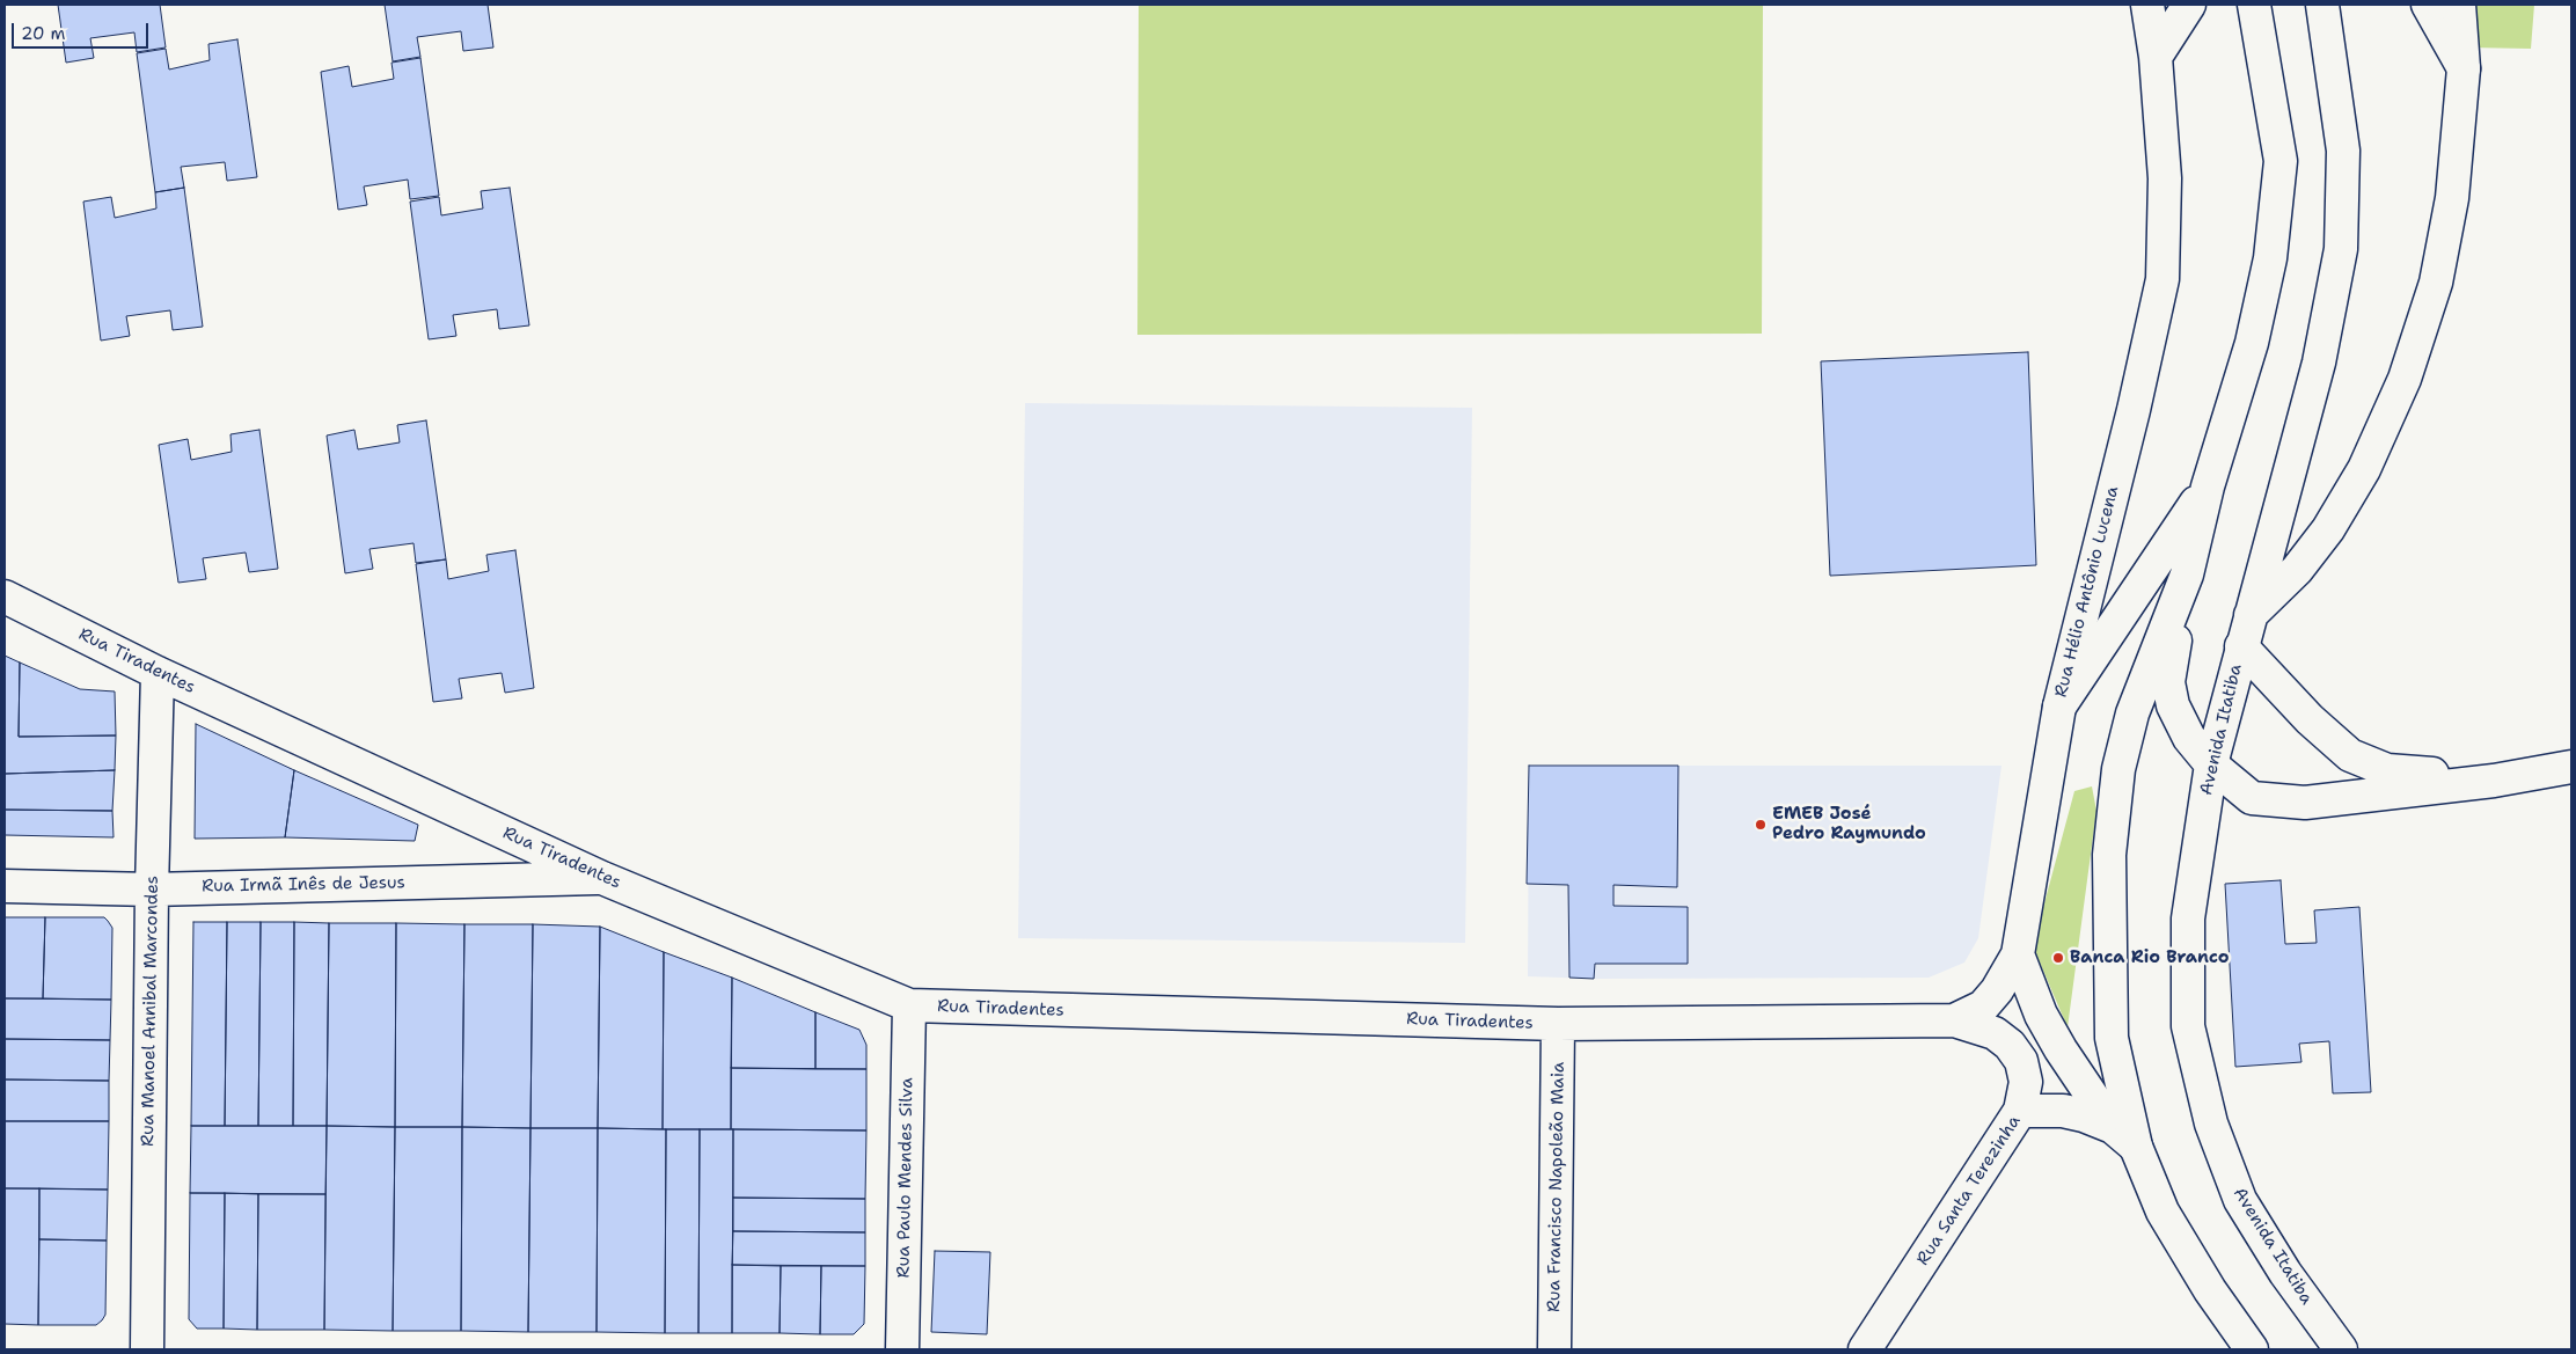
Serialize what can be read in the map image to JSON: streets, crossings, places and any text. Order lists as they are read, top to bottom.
{
  "streets": {
    "street": [
      "Rua Hélio Antônio Lucena",
      "Rua Tiradentes",
      "Avenida Itatiba",
      "Rua Irmã Inês de Jesus",
      "Rua Manoel Annibal Marcondes",
      "Rua Paulo Mendes Silva",
      "Rua Francisco Napoleão Maia",
      "Rua Santa Terezinha"
    ]
  },
  "crossings": [
    ["Rua Tiradentes", "Rua Irmã Inês de Jesus"],
    ["Rua Tiradentes", "Rua Manoel Annibal Marcondes"],
    ["Rua Tiradentes", "Rua Paulo Mendes Silva"],
    ["Rua Tiradentes", "Rua Francisco Napoleão Maia"],
    ["Rua Tiradentes", "Rua Santa Terezinha"],
    ["Rua Irmã Inês de Jesus", "Rua Manoel Annibal Marcondes"]
  ],
  "places": ["EMEB José Pedro Raymundo", "Banca Rio Branco"],
  "scale_bar": "20 m"
}
